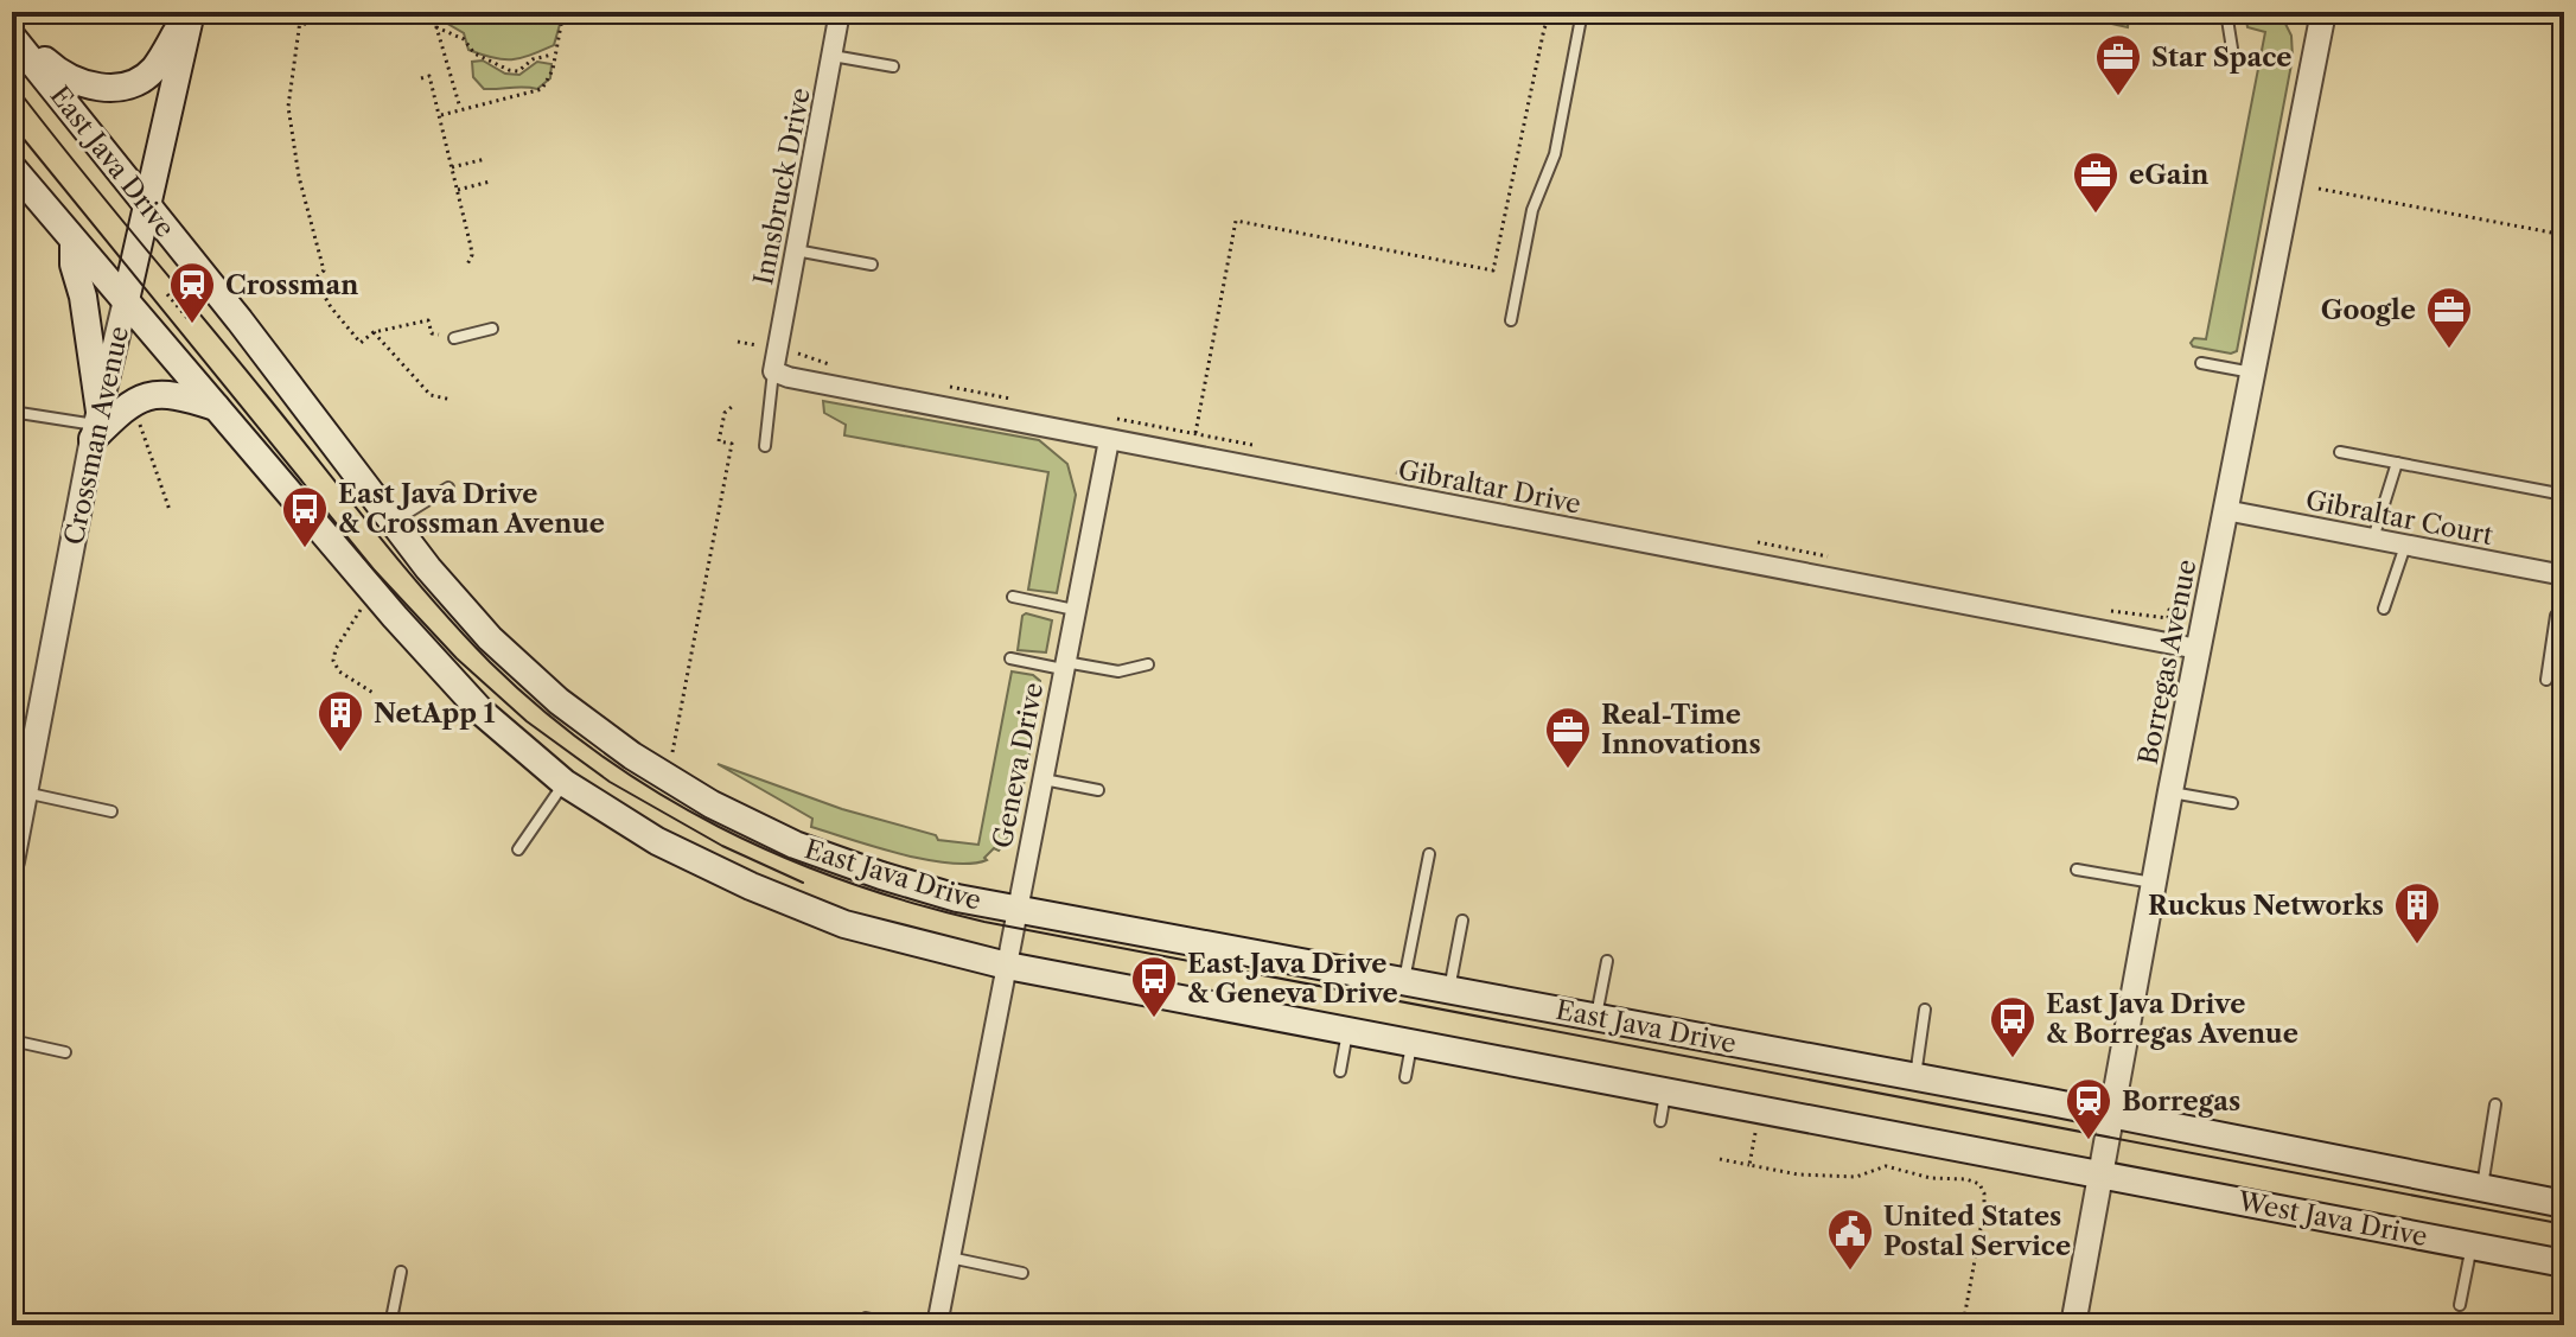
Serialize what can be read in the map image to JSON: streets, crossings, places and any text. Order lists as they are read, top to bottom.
{
  "streets": {
    "main road": ["East Java Drive", "Crossman Avenue", "West Java Drive"],
    "street": [
      "Innsbruck Drive",
      "Gibraltar Drive",
      "Gibraltar Court",
      "Borregas Avenue",
      "Geneva Drive"
    ]
  },
  "crossings": [
    ["East Java Drive", "Crossman Avenue"],
    ["East Java Drive", "Borregas Avenue"],
    ["East Java Drive", "Geneva Drive"],
    ["Innsbruck Drive", "Gibraltar Drive"],
    ["Gibraltar Drive", "Borregas Avenue"],
    ["Gibraltar Drive", "Geneva Drive"],
    ["Gibraltar Court", "Borregas Avenue"],
    ["Borregas Avenue", "West Java Drive"]
  ],
  "places": {
    "office": [
      "Star Space",
      "eGain",
      "Google",
      "Real-Time Innovations"
    ],
    "station": ["Crossman", "Borregas"],
    "bus stop": ["East Java Drive & Crossman Avenue", "East Java Drive & Geneva Drive", "East Java Drive & Borregas Avenue"],
    "building": ["NetApp 1", "Ruckus Networks"],
    "public building": ["United States Postal Service"]
  }
}
